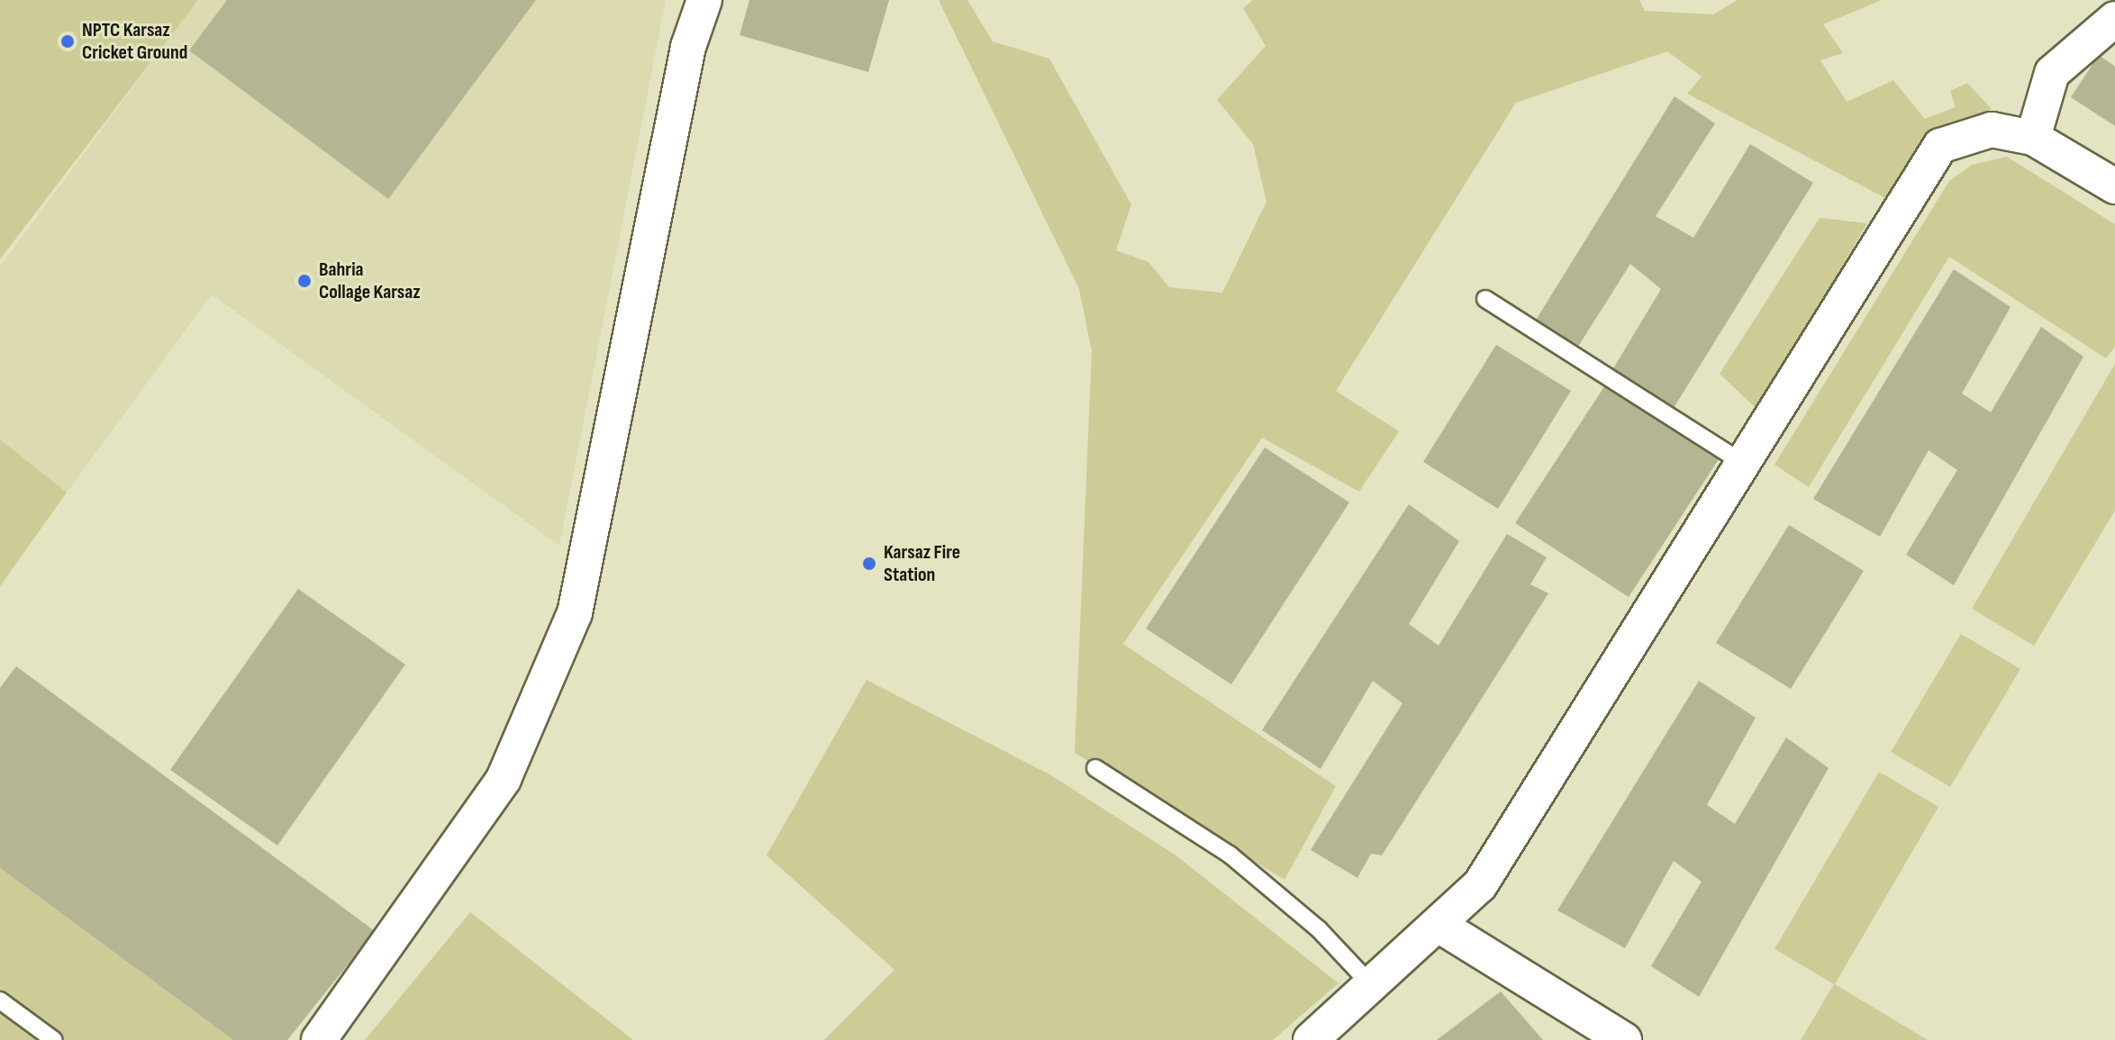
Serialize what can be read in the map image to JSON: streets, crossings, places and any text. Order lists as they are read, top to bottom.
{
  "places": ["NPTC Karsaz Cricket Ground", "Bahria Collage Karsaz", "Karsaz Fire Station"]
}
